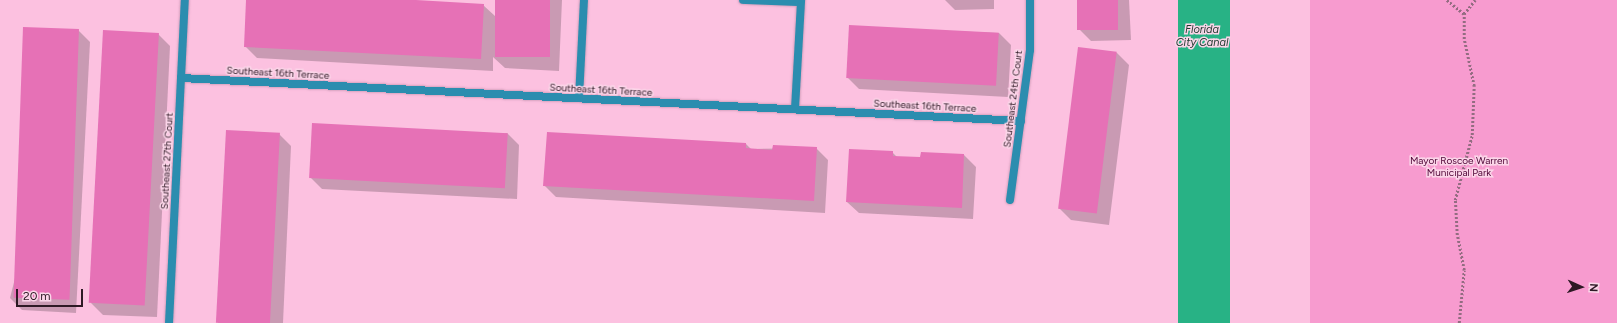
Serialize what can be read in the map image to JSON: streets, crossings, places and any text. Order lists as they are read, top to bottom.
{
  "streets": {
    "street": ["Southeast 16th Terrace", "Southeast 24th Court", "Southeast 27th Court"]
  },
  "crossings": [
    ["Southeast 16th Terrace", "Southeast 24th Court"],
    ["Southeast 16th Terrace", "Southeast 27th Court"]
  ],
  "water": ["Florida City Canal"],
  "parks": ["Mayor Roscoe Warren Municipal Park"],
  "scale_bar": "20 m",
  "north": "right"
}
